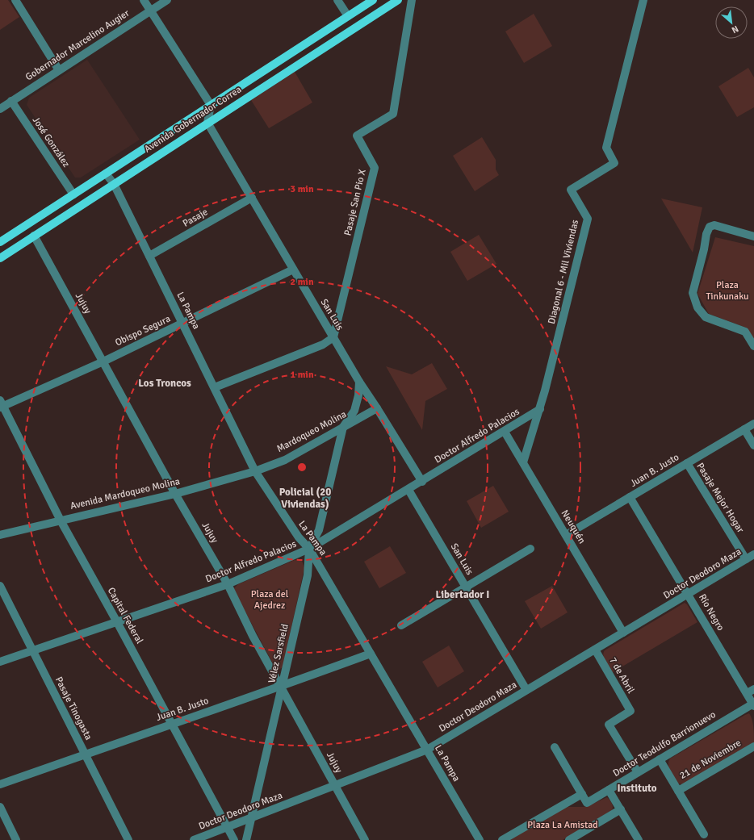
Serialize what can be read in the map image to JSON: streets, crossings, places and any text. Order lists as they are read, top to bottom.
{
  "streets": {
    "main road": ["Avenida Gobernador Correa"],
    "street": [
      "Gobernador Marcelino Augier",
      "José González",
      "Pasaje San Pio X",
      "Pasaje",
      "Diagonal 6 - Mil Viviendas",
      "Jujuy",
      "La Pampa",
      "San Luis",
      "Obispo Segura",
      "Mardoqueo Molina",
      "Doctor Alfredo Palacios",
      "Juan B. Justo",
      "Avenida Mardoqueo Molina",
      "Pasaje Mejor Hogar",
      "Neuquén",
      "Doctor Deodoro Maza",
      "Río Negro",
      "Capital Federal",
      "Vélez Sarsfield",
      "7 de Abril",
      "Pasaje Tinogasta",
      "Doctor Teodulfo Barrionuevo",
      "21 de Noviembre"
    ]
  },
  "crossings": [
    ["Gobernador Marcelino Augier", "José González"],
    ["Avenida Gobernador Correa", "José González"],
    ["Avenida Gobernador Correa", "Jujuy"],
    ["Avenida Gobernador Correa", "La Pampa"],
    ["Avenida Gobernador Correa", "San Luis"],
    ["Pasaje San Pio X", "San Luis"],
    ["Pasaje", "La Pampa"],
    ["Pasaje", "San Luis"],
    ["Diagonal 6 - Mil Viviendas", "Doctor Alfredo Palacios"],
    ["Diagonal 6 - Mil Viviendas", "Neuquén"],
    ["Jujuy", "Obispo Segura"],
    ["Jujuy", "Doctor Alfredo Palacios"],
    ["Jujuy", "Juan B. Justo"],
    ["Jujuy", "Avenida Mardoqueo Molina"],
    ["Jujuy", "Doctor Deodoro Maza"],
    ["Jujuy", "Vélez Sarsfield"],
    ["La Pampa", "Obispo Segura"],
    ["La Pampa", "Mardoqueo Molina"],
    ["La Pampa", "Doctor Alfredo Palacios"],
    ["La Pampa", "Juan B. Justo"],
    ["La Pampa", "Avenida Mardoqueo Molina"],
    ["La Pampa", "Doctor Deodoro Maza"],
    ["La Pampa", "Vélez Sarsfield"],
    ["San Luis", "Obispo Segura"],
    ["San Luis", "Mardoqueo Molina"],
    ["San Luis", "Doctor Alfredo Palacios"],
    ["San Luis", "Doctor Deodoro Maza"],
    ["San Luis", "Vélez Sarsfield"],
    ["Obispo Segura", "Capital Federal"],
    ["Mardoqueo Molina", "Avenida Mardoqueo Molina"],
    ["Mardoqueo Molina", "Vélez Sarsfield"],
    ["Doctor Alfredo Palacios", "Neuquén"],
    ["Doctor Alfredo Palacios", "Capital Federal"],
    ["Doctor Alfredo Palacios", "Vélez Sarsfield"],
    ["Doctor Alfredo Palacios", "Pasaje Tinogasta"],
    ["Juan B. Justo", "Pasaje Mejor Hogar"],
    ["Juan B. Justo", "Neuquén"],
    ["Juan B. Justo", "Río Negro"],
    ["Juan B. Justo", "Capital Federal"],
    ["Juan B. Justo", "Vélez Sarsfield"],
    ["Juan B. Justo", "Pasaje Tinogasta"],
    ["Avenida Mardoqueo Molina", "Capital Federal"],
    ["Pasaje Mejor Hogar", "Doctor Deodoro Maza"],
    ["Neuquén", "Doctor Deodoro Maza"],
    ["Doctor Deodoro Maza", "Río Negro"],
    ["Doctor Deodoro Maza", "Capital Federal"],
    ["Doctor Deodoro Maza", "Vélez Sarsfield"],
    ["Doctor Deodoro Maza", "7 de Abril"],
    ["Río Negro", "Doctor Teodulfo Barrionuevo"],
    ["7 de Abril", "Doctor Teodulfo Barrionuevo"]
  ],
  "districts": [
    "Los Troncos",
    "Policial (20 Viviendas)",
    "Libertador I",
    "Instituto"
  ],
  "parks": ["Plaza Tinkunaku", "Plaza del Ajedrez", "Plaza La Amistad"],
  "north": "bottom right",
  "rings": ["3 min", "2 min", "1 min"]
}
